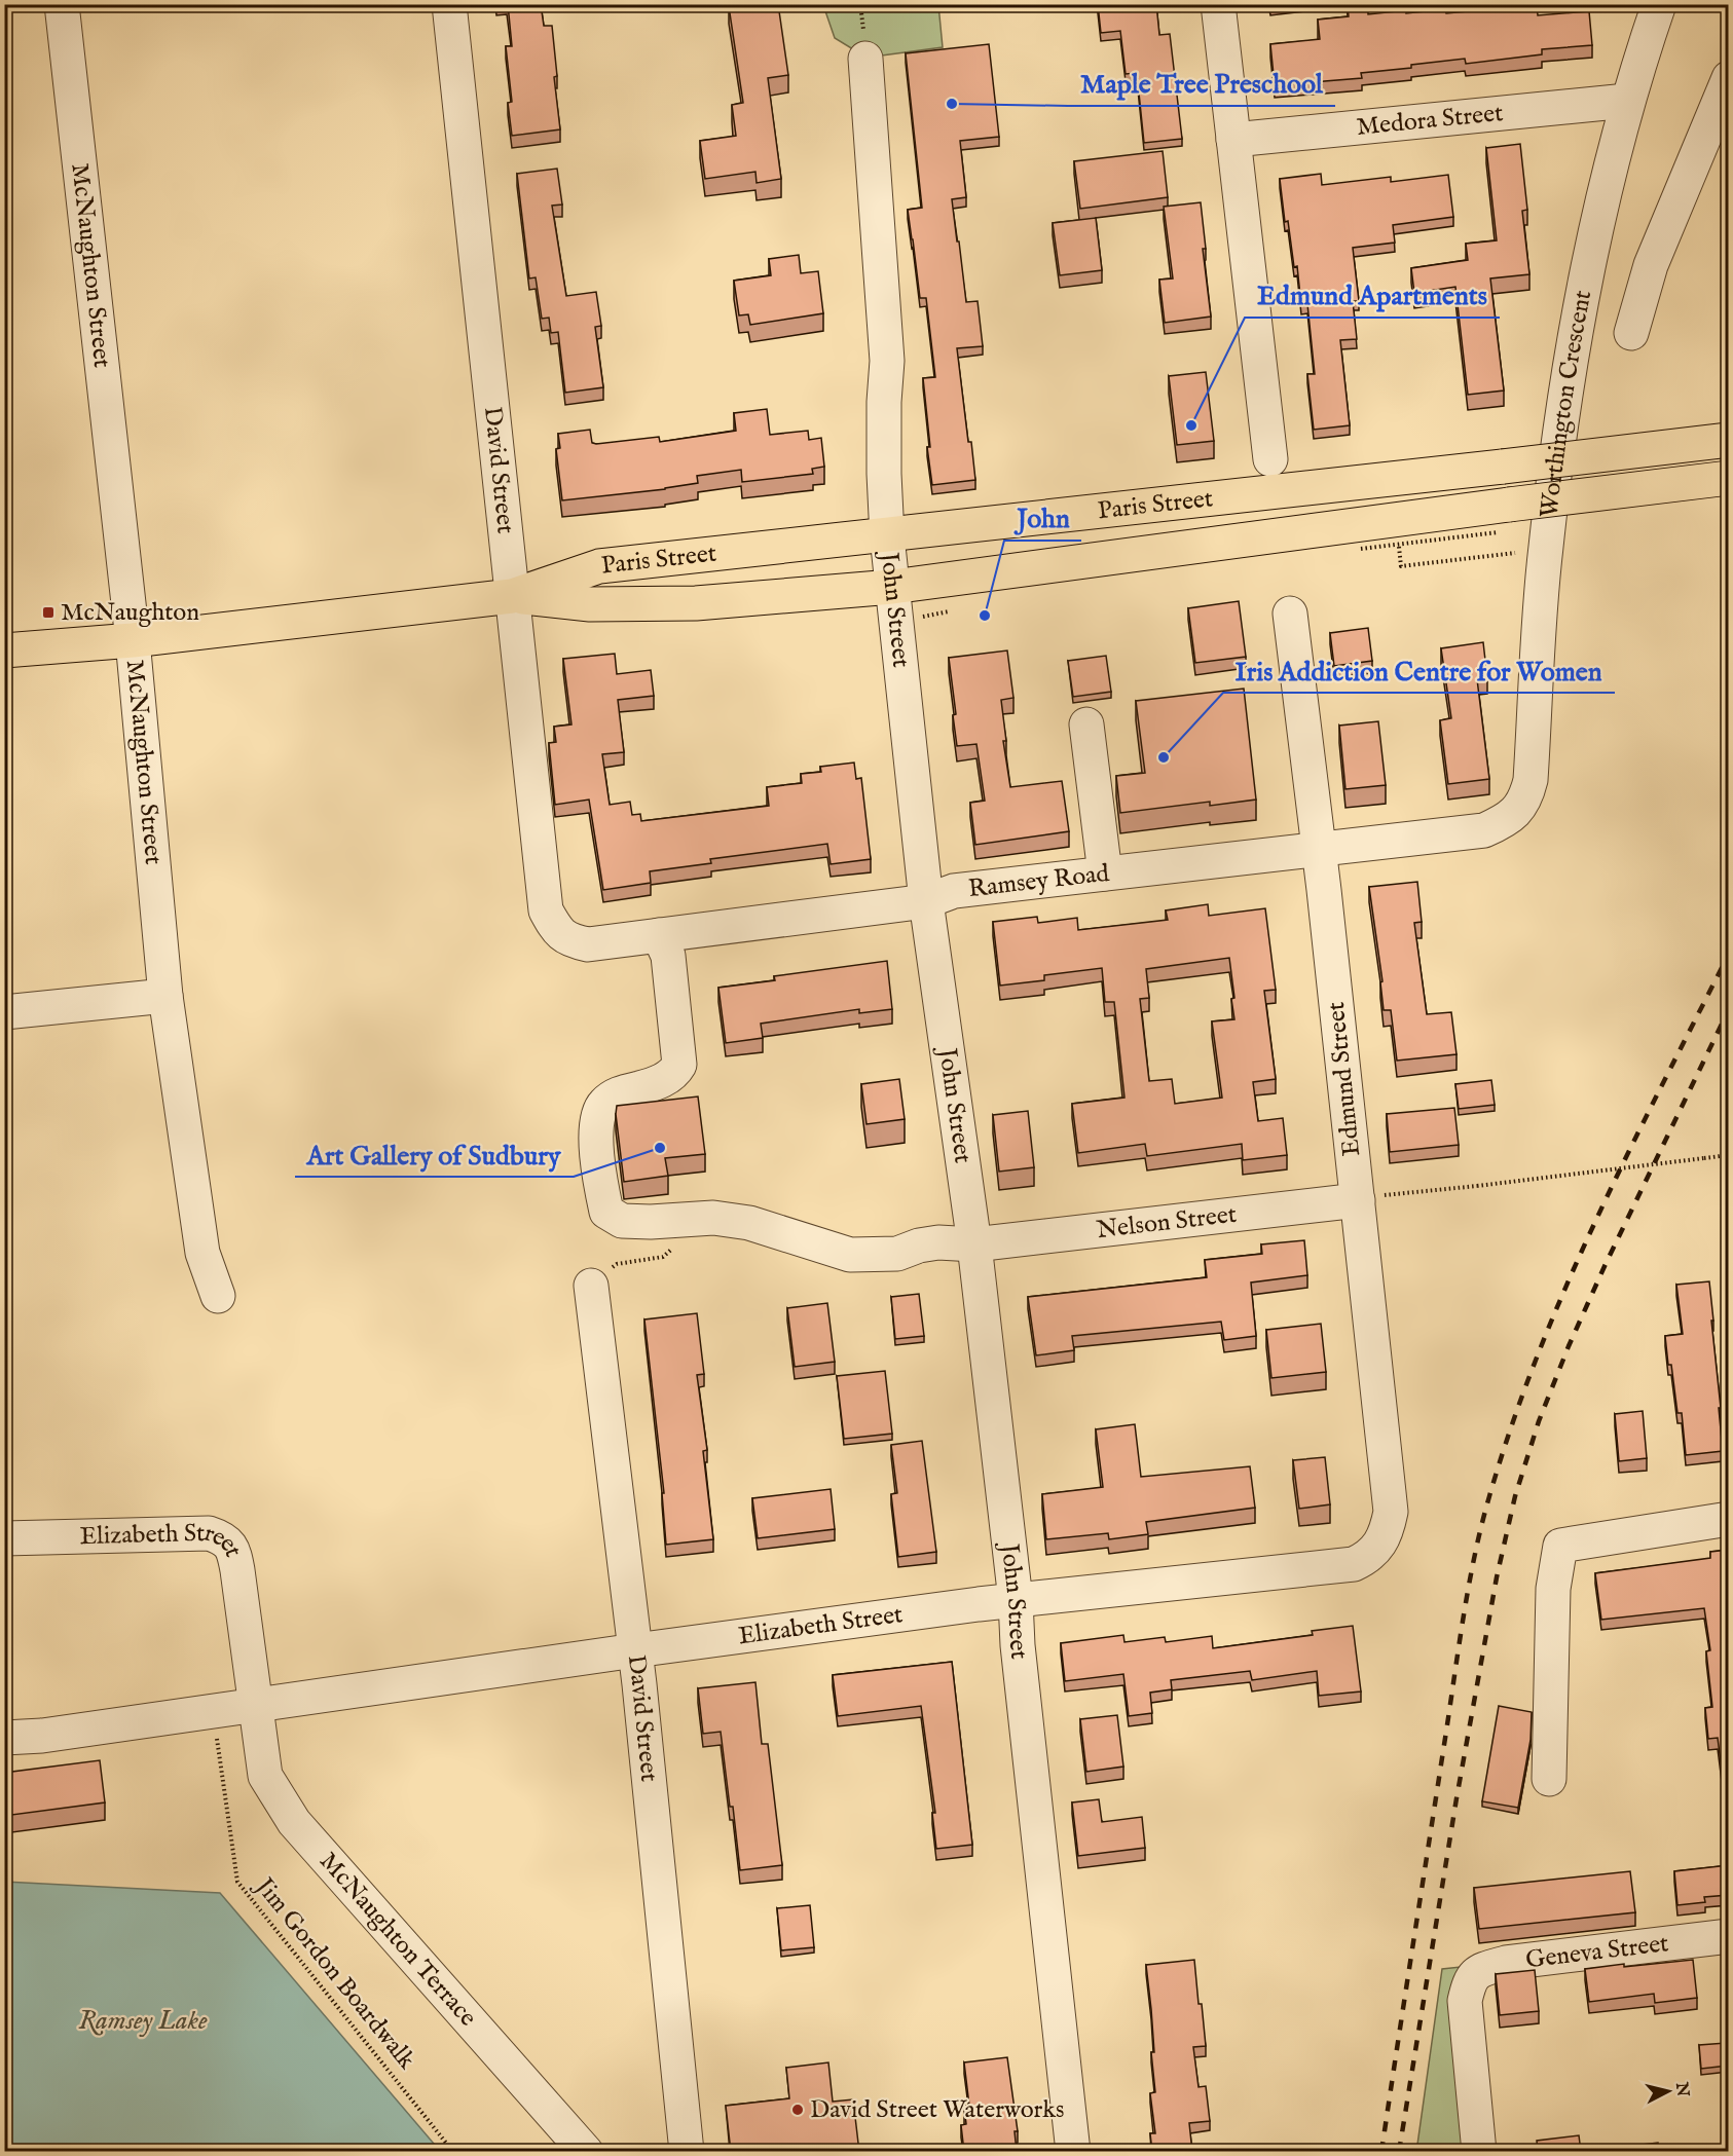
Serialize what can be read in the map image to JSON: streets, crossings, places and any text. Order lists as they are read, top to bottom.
{
  "streets": {
    "main road": ["Paris Street"],
    "street": [
      "Medora Street",
      "McNaughton Street",
      "Worthington Crescent",
      "David Street",
      "John Street",
      "Ramsey Road",
      "Edmund Street",
      "Nelson Street",
      "Elizabeth Street",
      "McNaughton Terrace",
      "Geneva Street"
    ],
    "path": ["Jim Gordon Boardwalk"]
  },
  "crossings": [
    ["Medora Street", "Worthington Crescent"],
    ["McNaughton Street", "Paris Street"],
    ["Worthington Crescent", "Ramsey Road"],
    ["David Street", "Paris Street"],
    ["David Street", "Ramsey Road"],
    ["David Street", "Elizabeth Street"],
    ["Paris Street", "John Street"],
    ["John Street", "Ramsey Road"],
    ["John Street", "Nelson Street"],
    ["John Street", "Elizabeth Street"],
    ["Ramsey Road", "Edmund Street"],
    ["Ramsey Road", "Nelson Street"],
    ["Edmund Street", "Nelson Street"],
    ["Edmund Street", "Elizabeth Street"],
    ["Elizabeth Street", "McNaughton Terrace"]
  ],
  "water": ["Ramsey Lake"],
  "places": {
    "other": [
      "Maple Tree Preschool",
      "Edmund Apartments",
      "John",
      "Iris Addiction Centre for Women",
      "Art Gallery of Sudbury",
      "David Street Waterworks"
    ],
    "transit": ["McNaughton"]
  },
  "north": "right"
}
